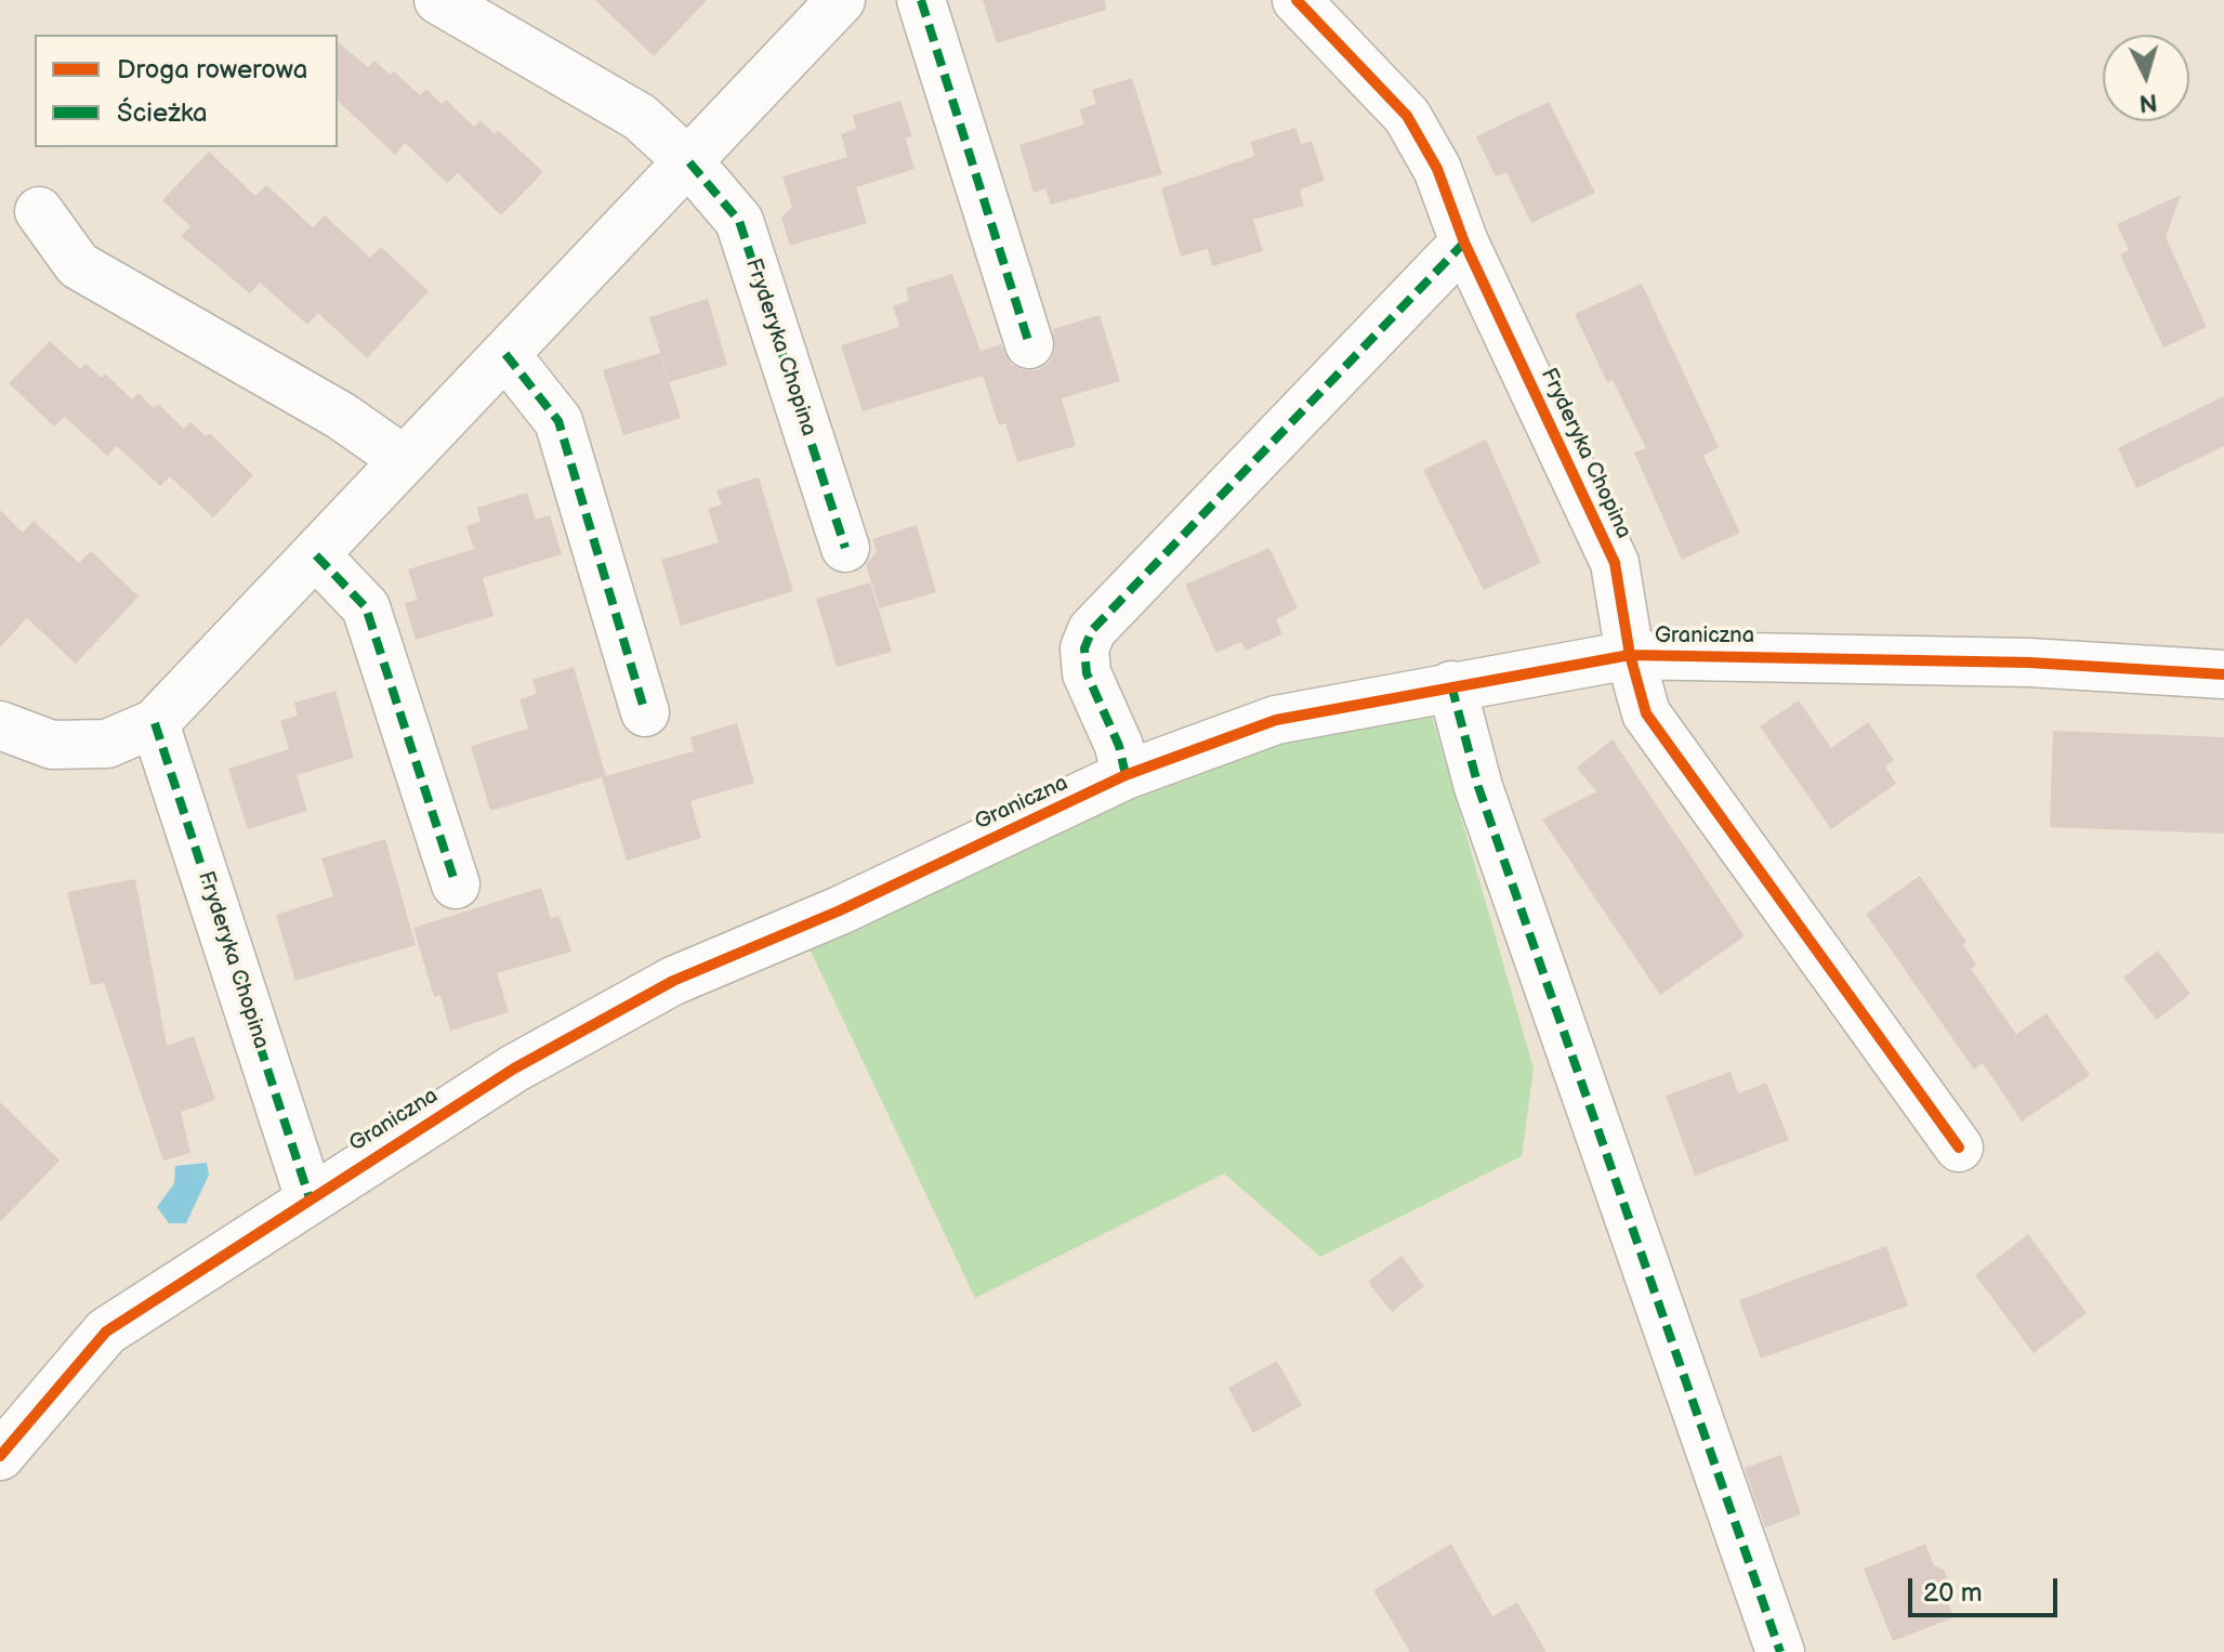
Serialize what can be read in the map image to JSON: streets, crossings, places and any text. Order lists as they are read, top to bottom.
{
  "streets": {
    "street": ["Fryderyka Chopina", "Graniczna"]
  },
  "crossings": [
    ["Fryderyka Chopina", "Graniczna"]
  ],
  "legend": ["Droga rowerowa", "Ścieżka"],
  "scale_bar": "20 m",
  "north": "bottom"
}
